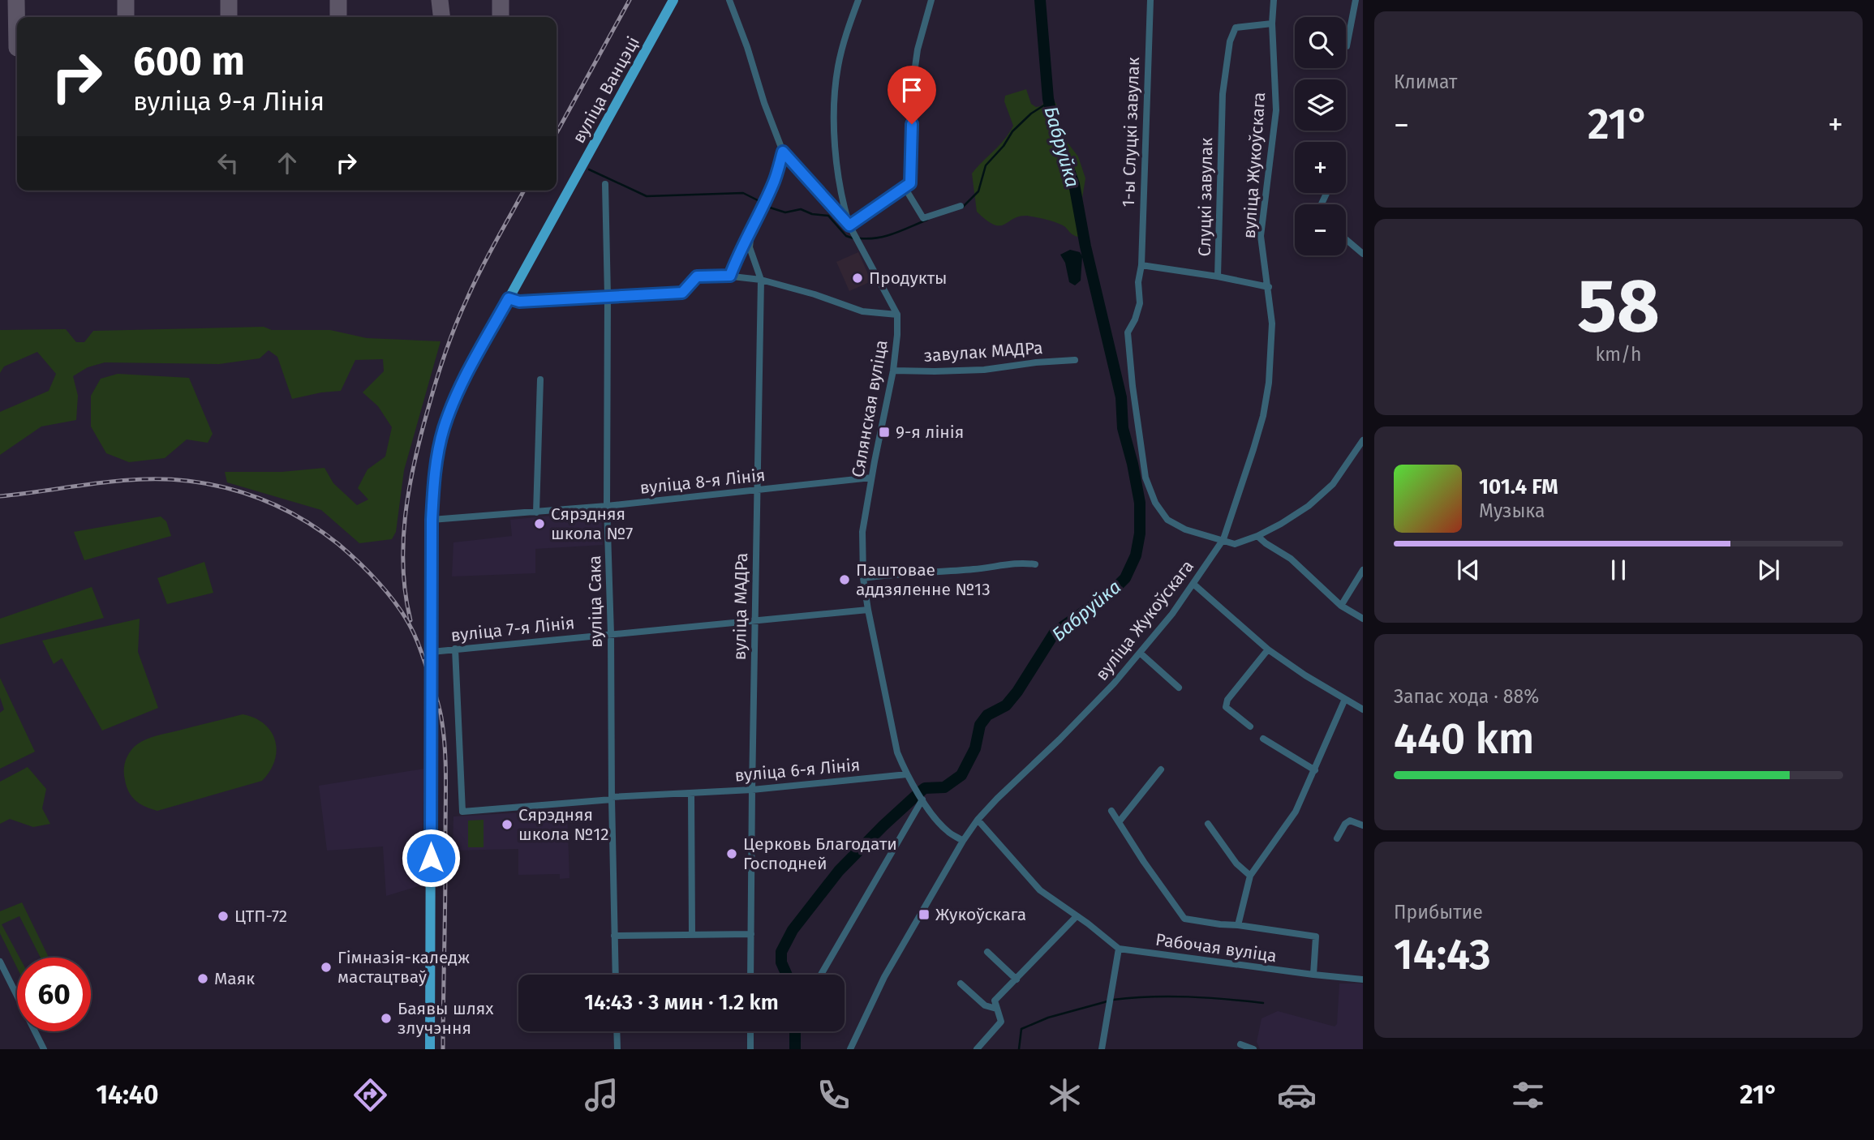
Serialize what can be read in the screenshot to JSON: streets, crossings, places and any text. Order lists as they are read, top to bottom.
{
  "streets": {
    "main road": ["вуліца Ванцэці"],
    "street": [
      "1-ы Слуцкі завулак",
      "вуліца Жукоўскага",
      "Слуцкі завулак",
      "завулак МАДРа",
      "Сялянская вуліца",
      "вуліца 8-я Лінія",
      "вуліца Сака",
      "вуліца МАДРа",
      "вуліца 7-я Лінія",
      "вуліца 6-я Лінія",
      "Рабочая вуліца"
    ]
  },
  "crossings": [
    ["вуліца Ванцэці", "вуліца 8-я Лінія"],
    ["вуліца Ванцэці", "вуліца 7-я Лінія"],
    ["1-ы Слуцкі завулак", "Слуцкі завулак"],
    ["вуліца Жукоўскага", "Слуцкі завулак"],
    ["вуліца Жукоўскага", "Сялянская вуліца"],
    ["завулак МАДРа", "Сялянская вуліца"],
    ["Сялянская вуліца", "вуліца 8-я Лінія"],
    ["Сялянская вуліца", "вуліца 7-я Лінія"],
    ["Сялянская вуліца", "вуліца 6-я Лінія"],
    ["вуліца 8-я Лінія", "вуліца Сака"],
    ["вуліца 8-я Лінія", "вуліца МАДРа"],
    ["вуліца Сака", "вуліца 7-я Лінія"],
    ["вуліца Сака", "вуліца 6-я Лінія"],
    ["вуліца МАДРа", "вуліца 7-я Лінія"],
    ["вуліца МАДРа", "вуліца 6-я Лінія"],
    ["вуліца 7-я Лінія", "вуліца 6-я Лінія"]
  ],
  "water": ["Бабруйка"],
  "places": {
    "other": [
      "Продукты",
      "Сярэдняя школа №7",
      "Паштовае аддзяленне №13",
      "Сярэдняя школа №12",
      "Церковь Благодати Господней",
      "ЦТП-72",
      "Гімназія-каледж мастацтваў",
      "Маяк",
      "Баявы шлях злучэння"
    ],
    "transit": ["9-я лінія", "Жукоўскага"]
  },
  "page": {
    "tile": [
      "Климат",
      ["58", "km/h"],
      ["Запас хода · 88%", "440 km"],
      ["Прибытие", "14:43"]
    ],
    "map_buttons": ["+", "−"],
    "turn": ["600 m", "вуліца 9-я Лінія"],
    "heat": ["−", "21°", "+"],
    "song": ["101.4 FM", "Музыка"],
    "limit": "60",
    "trip": "14:43 · 3 мин · 1.2 km",
    "tabs": ["14:40", "21°"]
  }
}
